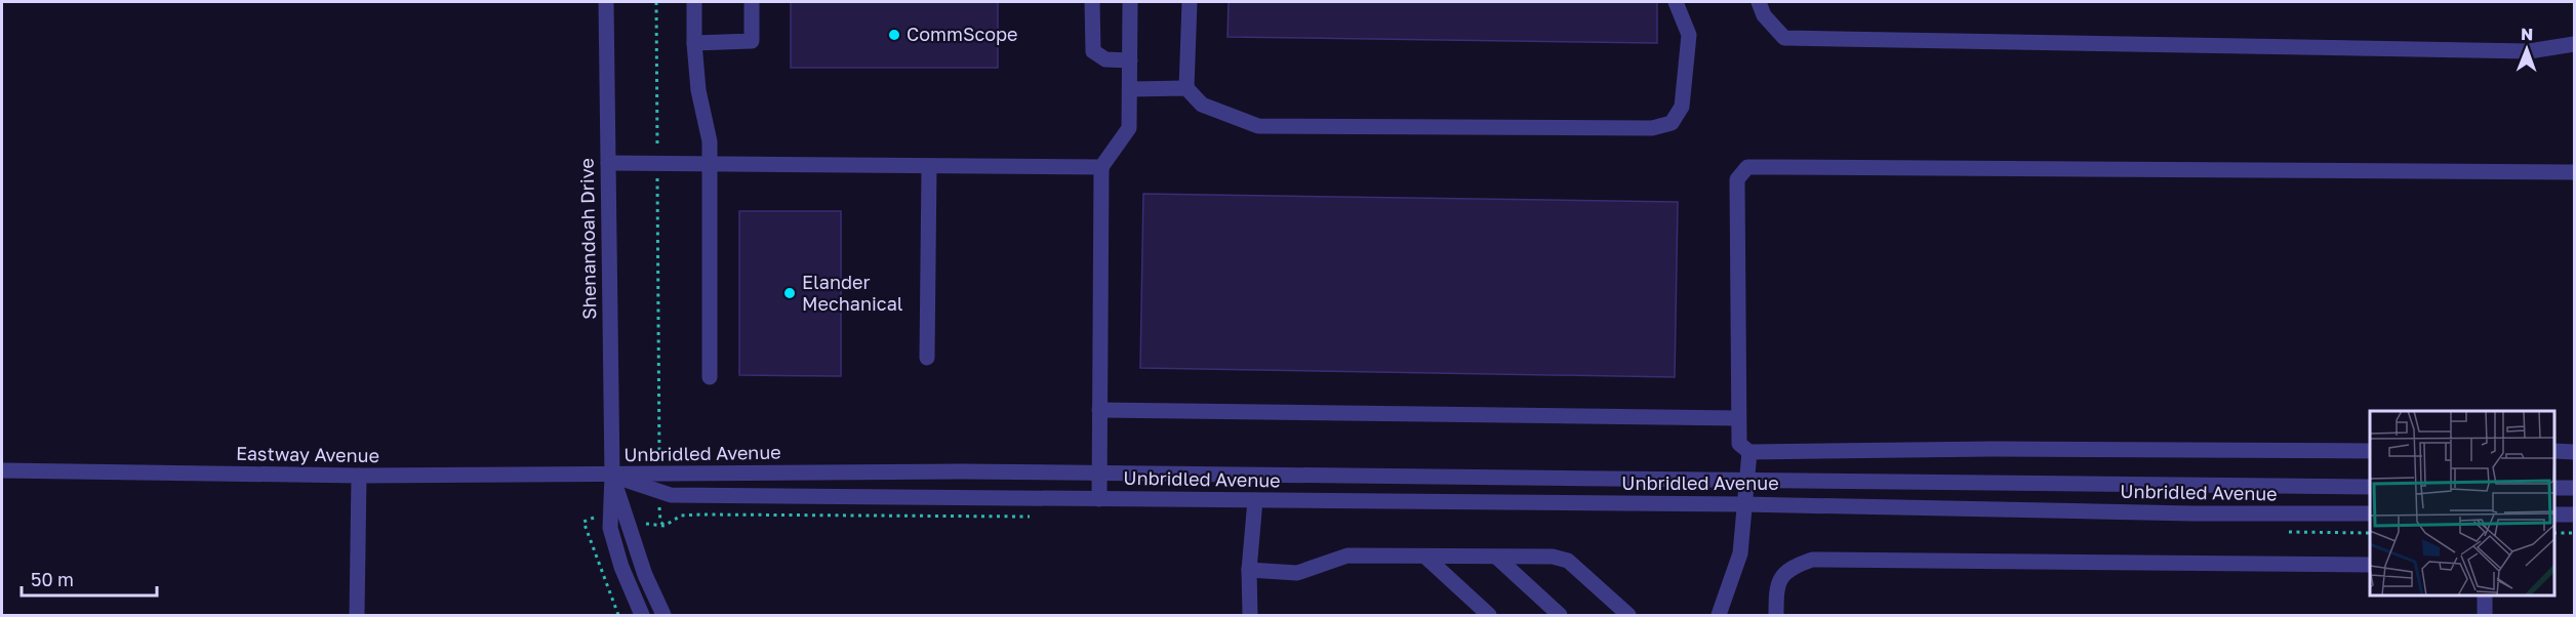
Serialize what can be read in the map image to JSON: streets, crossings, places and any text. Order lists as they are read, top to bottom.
{
  "streets": {
    "street": ["Shenandoah Drive", "Unbridled Avenue", "Eastway Avenue"]
  },
  "crossings": [
    ["Shenandoah Drive", "Unbridled Avenue"],
    ["Shenandoah Drive", "Eastway Avenue"],
    ["Unbridled Avenue", "Eastway Avenue"]
  ],
  "places": ["CommScope", "Elander Mechanical"],
  "scale_bar": "50 m",
  "north": "top"
}
